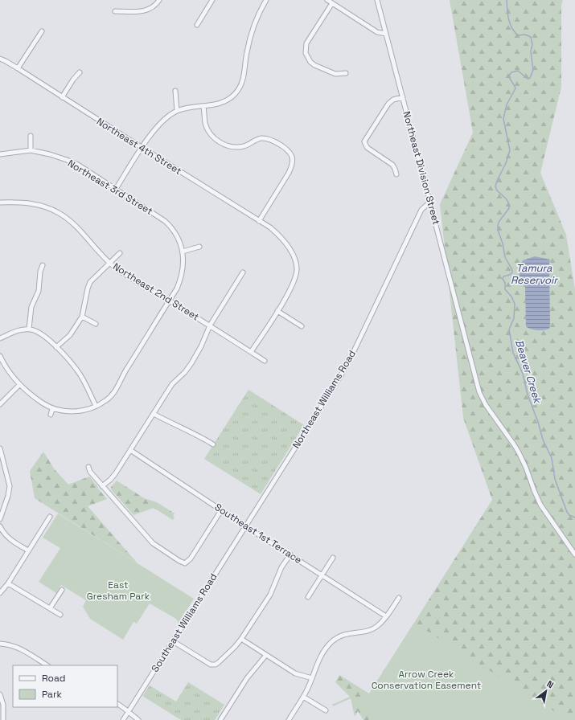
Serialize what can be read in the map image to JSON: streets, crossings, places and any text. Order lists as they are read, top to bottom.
{
  "streets": {
    "street": [
      "Northeast 4th Street",
      "Northeast Division Street",
      "Northeast 3rd Street",
      "Northeast 2nd Street",
      "Northeast Williams Road",
      "Southeast 1st Terrace",
      "Southeast Williams Road"
    ]
  },
  "crossings": [
    ["Northeast 4th Street", "Northeast 2nd Street"],
    ["Northeast Division Street", "Northeast Williams Road"],
    ["Northeast 3rd Street", "Northeast 2nd Street"],
    ["Northeast Williams Road", "Southeast 1st Terrace"],
    ["Northeast Williams Road", "Southeast Williams Road"],
    ["Southeast 1st Terrace", "Southeast Williams Road"]
  ],
  "water": ["Tamura Reservoir", "Beaver Creek"],
  "parks": ["East Gresham Park", "Arrow Creek Conservation Easement"],
  "legend": ["Road", "Park"],
  "north": "top right"
}
